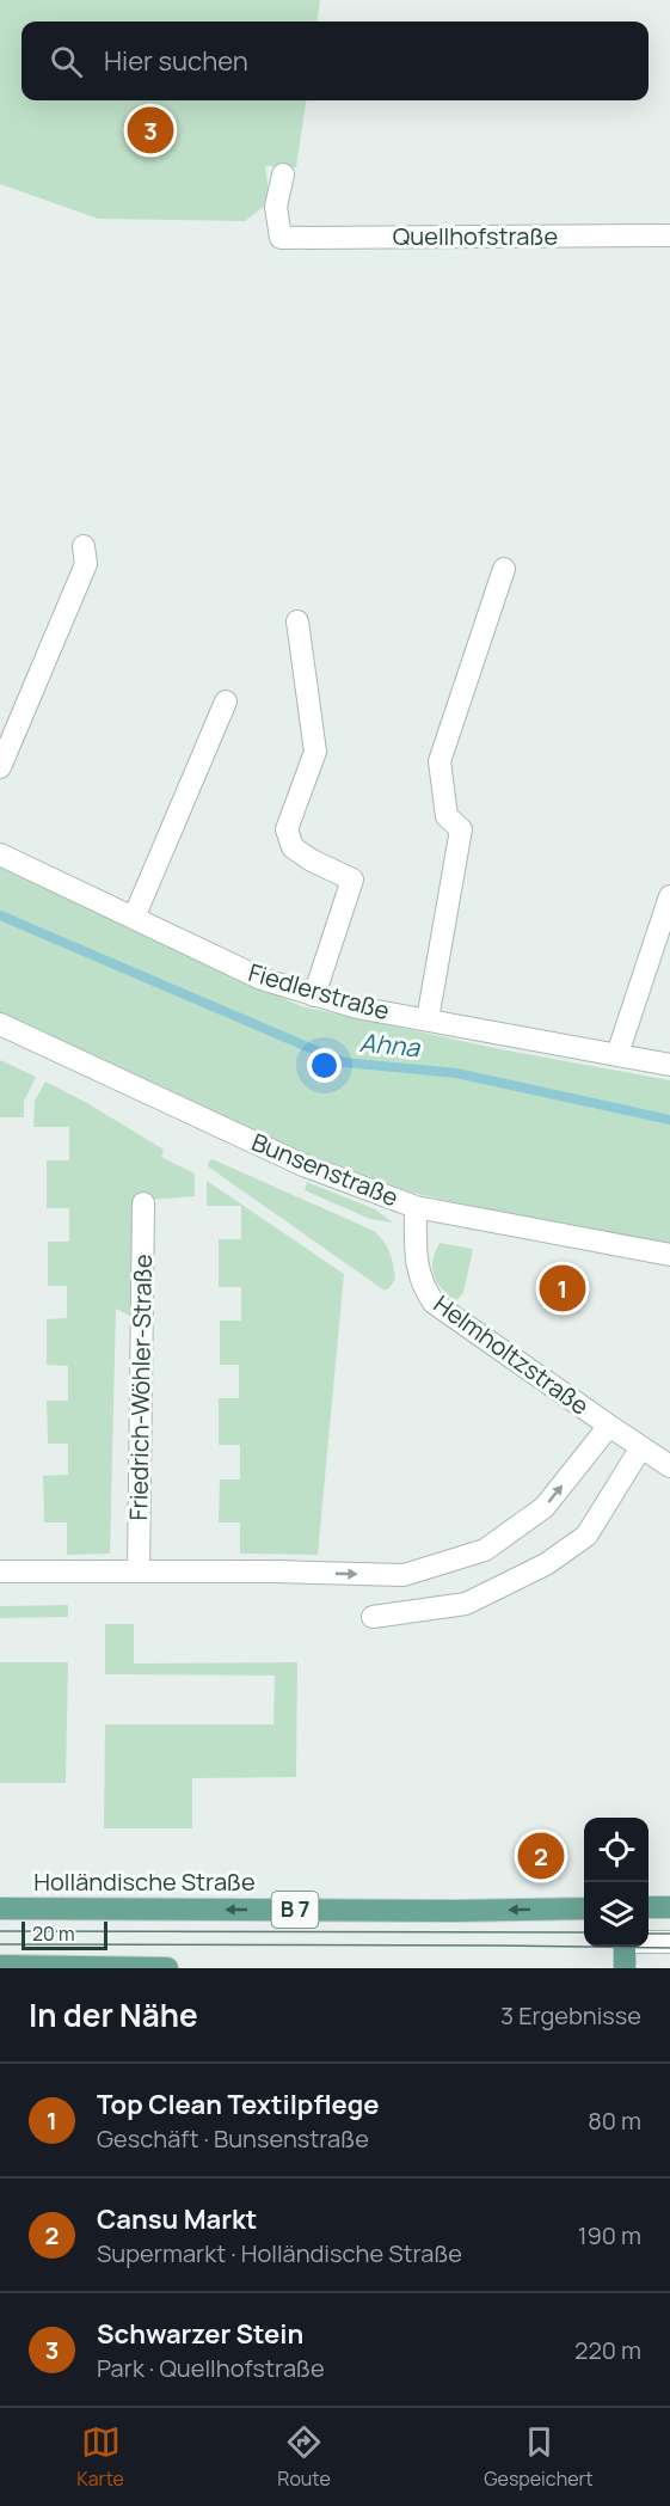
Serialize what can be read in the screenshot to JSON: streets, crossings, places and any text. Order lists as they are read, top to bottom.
{
  "streets": {
    "main road": ["Holländische Straße", "B 7"],
    "street": [
      "Quellhofstraße",
      "Fiedlerstraße",
      "Bunsenstraße",
      "Helmholtzstraße",
      "Friedrich-Wöhler-Straße"
    ]
  },
  "crossings": [
    ["Bunsenstraße", "Helmholtzstraße"]
  ],
  "one_way": ["Holländische Straße"],
  "water": ["Ahna"],
  "scale_bar": "20 m",
  "page": {
    "search": "Hier suchen",
    "pins": ["3", "1", "2"],
    "scale": "20 m",
    "heading": ["In der Nähe", "3 Ergebnisse"],
    "list": [
      {
        "mark": "1",
        "name": "Top Clean Textilpflege",
        "note": "Geschäft · Bunsenstraße",
        "value": "80 m"
      },
      {
        "mark": "2",
        "name": "Cansu Markt",
        "note": "Supermarkt · Holländische Straße",
        "value": "190 m"
      },
      {
        "mark": "3",
        "name": "Schwarzer Stein",
        "note": "Park · Quellhofstraße",
        "value": "220 m"
      }
    ],
    "nav": ["Karte", "Route", "Gespeichert"]
  }
}
